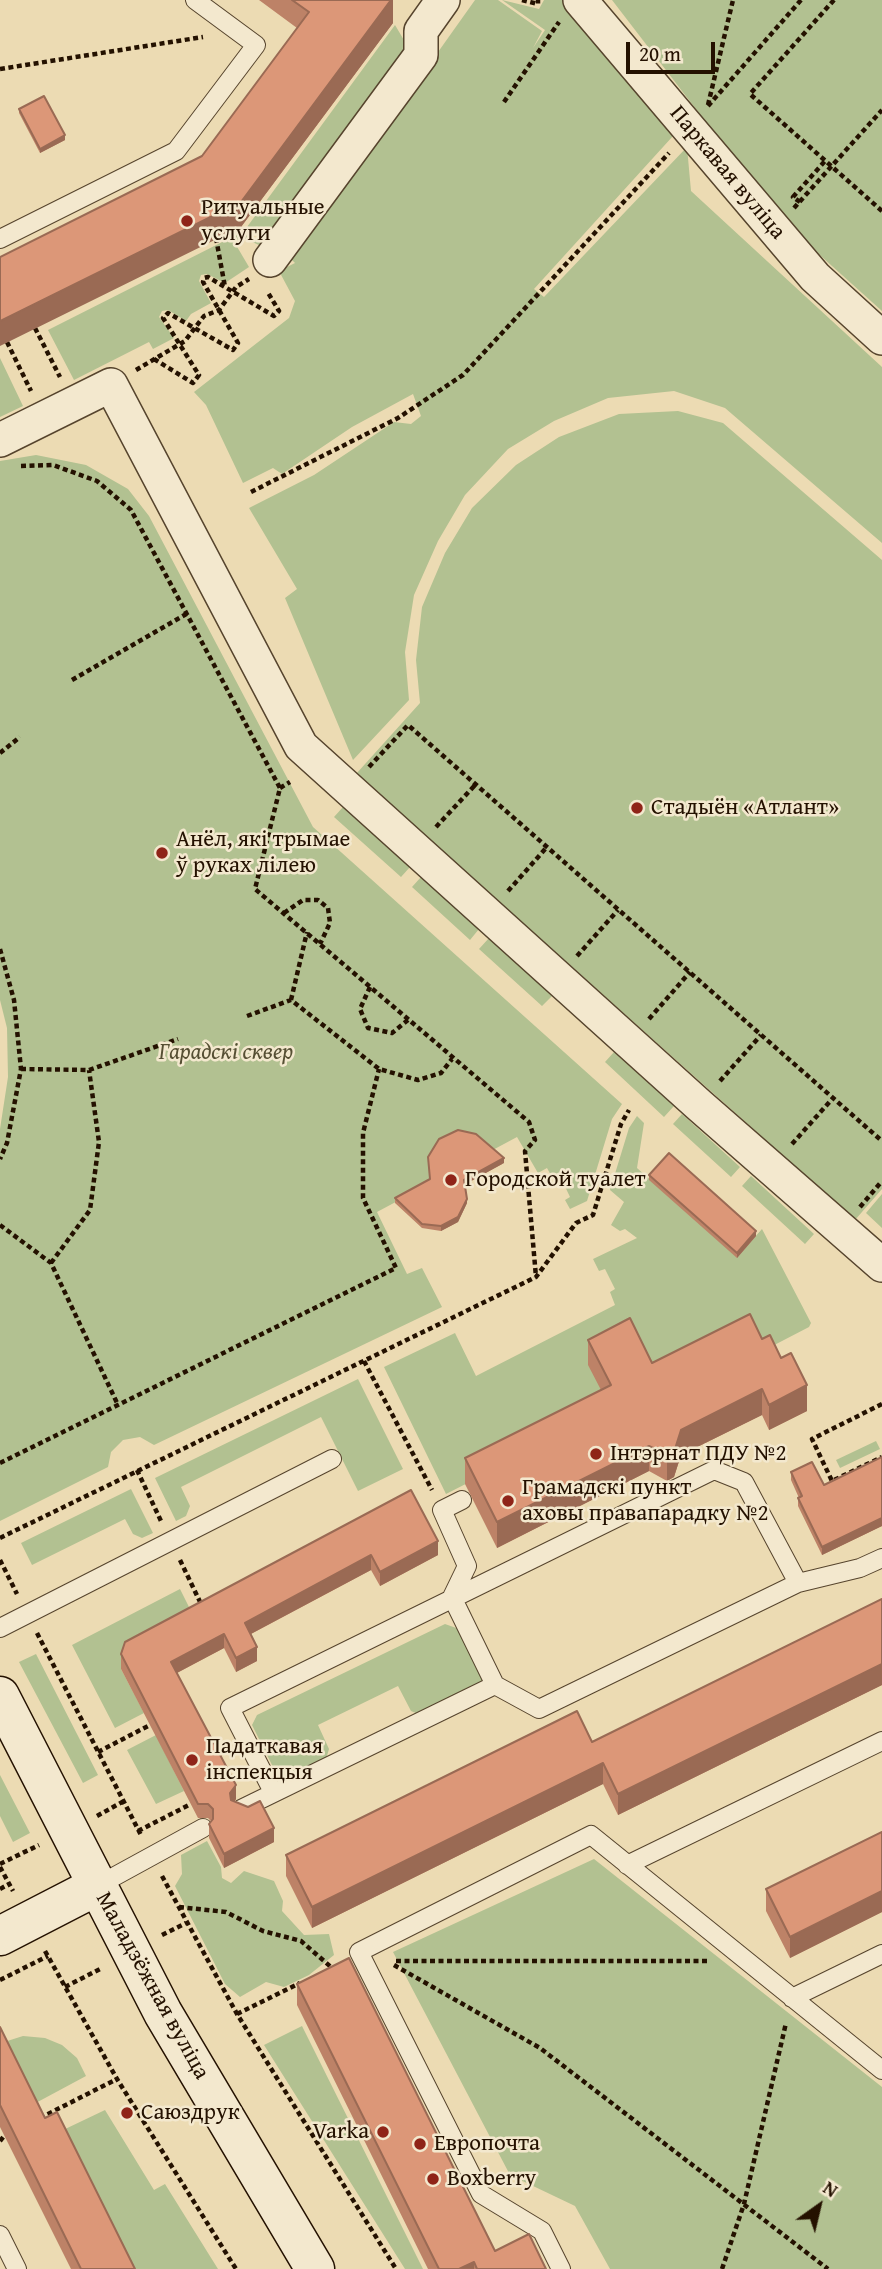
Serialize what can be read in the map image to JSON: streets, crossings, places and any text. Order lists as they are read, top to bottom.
{
  "streets": {
    "main road": ["Маладзёжная вуліца"],
    "street": ["Паркавая вуліца"]
  },
  "parks": ["Гарадскі сквер"],
  "places": [
    "Ритуальные услуги",
    "Стадыён «Атлант»",
    "Анёл, які трымае ў руках лілею",
    "Городской туалет",
    "Інтэрнат ПДУ №2",
    "Грамадскі пункт аховы правапарадку №2",
    "Падаткавая інспекцыя",
    "Саюздрук",
    "Varka",
    "Европочта",
    "Boxberry"
  ],
  "scale_bar": "20 m",
  "north": "top right"
}
